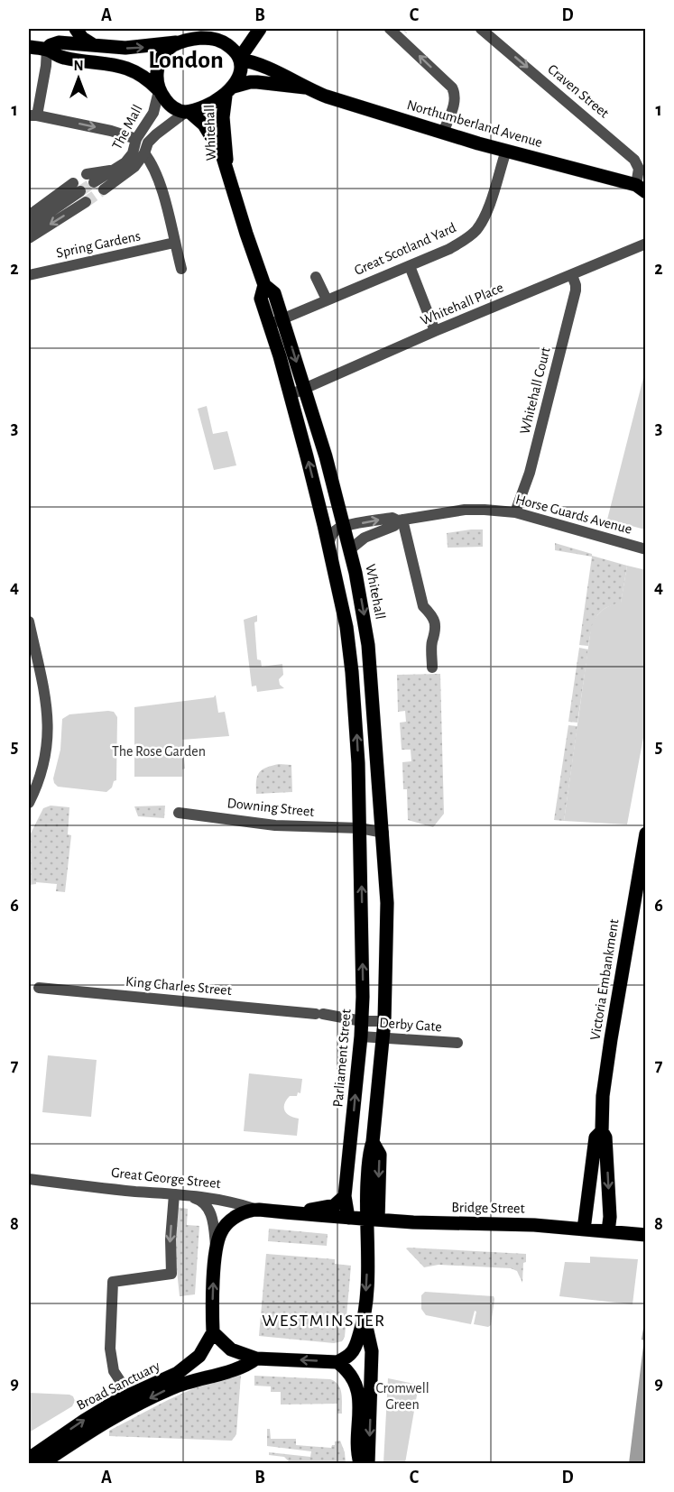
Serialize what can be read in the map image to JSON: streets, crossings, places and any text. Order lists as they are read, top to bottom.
{
  "streets": {
    "main road": [
      "Northumberland Avenue",
      "Whitehall",
      "Victoria Embankment",
      "Parliament Street",
      "Great George Street",
      "Bridge Street",
      "Broad Sanctuary"
    ],
    "street": [
      "Craven Street",
      "The Mall",
      "Spring Gardens",
      "Great Scotland Yard",
      "Whitehall Place",
      "Whitehall Court",
      "Horse Guards Avenue",
      "Downing Street",
      "King Charles Street",
      "Derby Gate"
    ]
  },
  "crossings": [
    ["Craven Street", "Northumberland Avenue"],
    ["Northumberland Avenue", "The Mall"],
    ["Northumberland Avenue", "Whitehall"],
    ["Northumberland Avenue", "Great Scotland Yard"],
    ["The Mall", "Whitehall"],
    ["Whitehall", "Great Scotland Yard"],
    ["Whitehall", "Whitehall Place"],
    ["Whitehall", "Horse Guards Avenue"],
    ["Whitehall", "Downing Street"],
    ["Whitehall", "King Charles Street"],
    ["Whitehall", "Parliament Street"],
    ["Whitehall Place", "Whitehall Court"],
    ["Whitehall Court", "Horse Guards Avenue"],
    ["Victoria Embankment", "Bridge Street"],
    ["King Charles Street", "Parliament Street"],
    ["Derby Gate", "Parliament Street"],
    ["Parliament Street", "Great George Street"],
    ["Great George Street", "Bridge Street"],
    ["Great George Street", "Broad Sanctuary"],
    ["Bridge Street", "Broad Sanctuary"]
  ],
  "one_way": ["Craven Street"],
  "districts": ["London", "WESTMINSTER"],
  "parks": ["The Rose Garden", "Cromwell Green"],
  "north": "top",
  "grid": {
    "columns": [
      "A",
      "B",
      "C",
      "D"
    ],
    "rows": [
      "1",
      "2",
      "3",
      "4",
      "5",
      "6",
      "7",
      "8",
      "9"
    ]
  }
}
